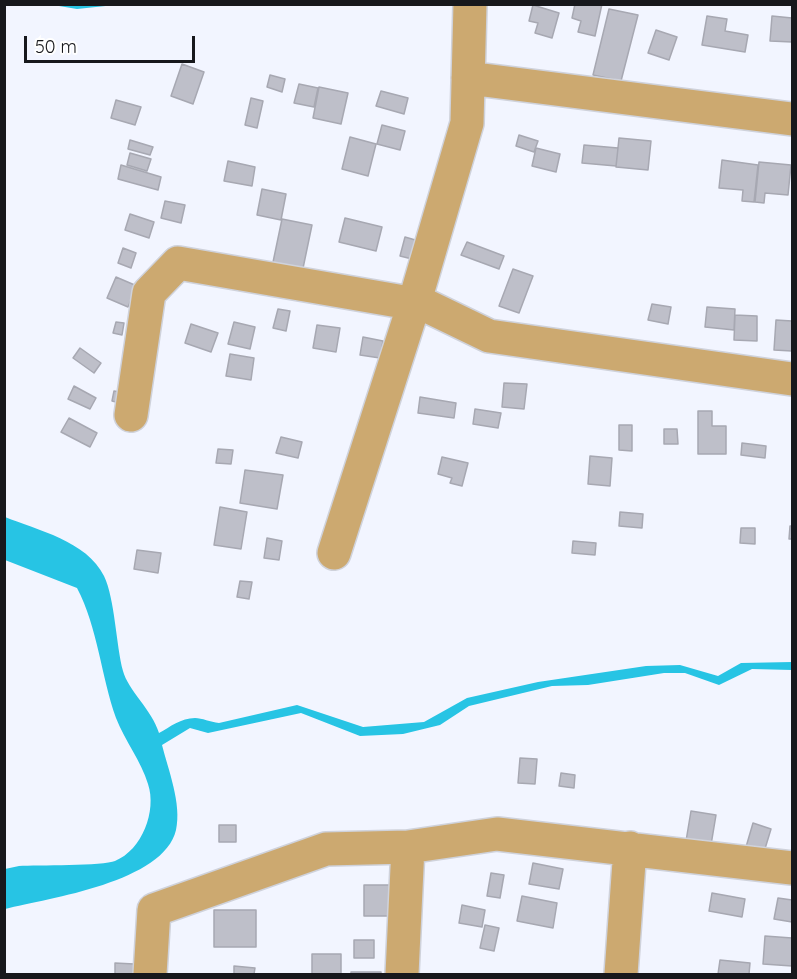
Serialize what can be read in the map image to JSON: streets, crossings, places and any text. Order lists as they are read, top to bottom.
{
  "scale_bar": "50 m"
}
